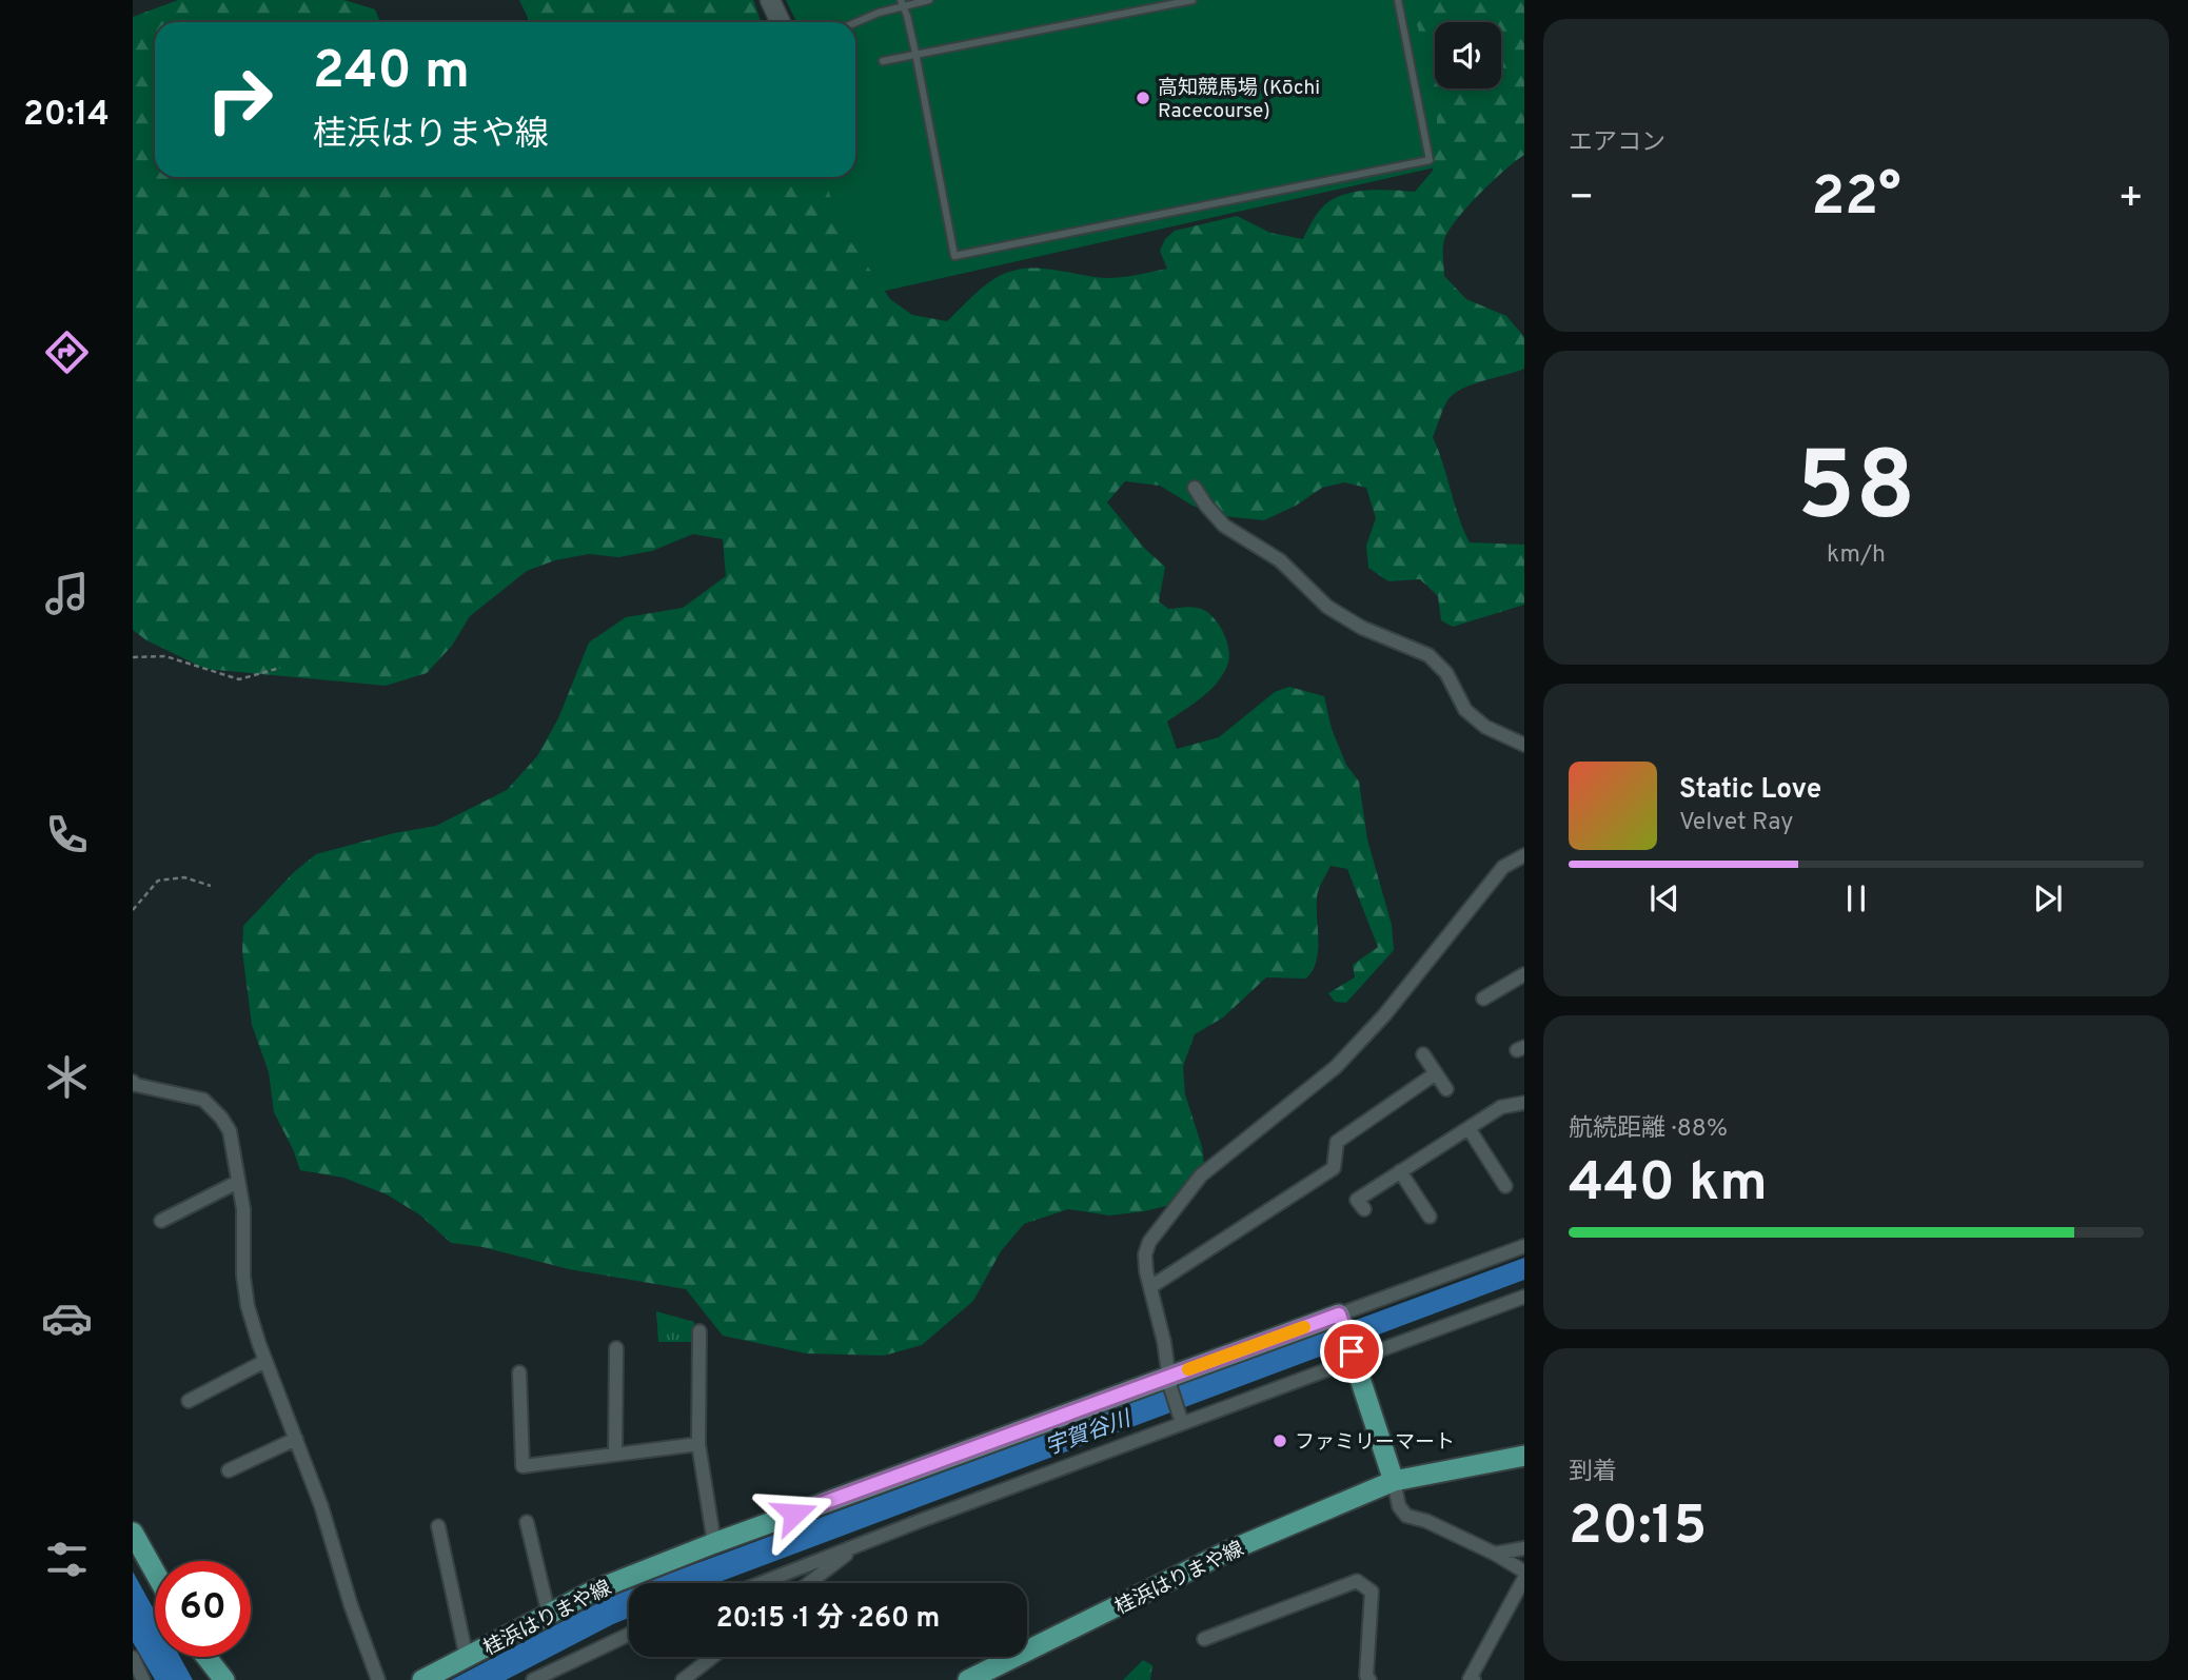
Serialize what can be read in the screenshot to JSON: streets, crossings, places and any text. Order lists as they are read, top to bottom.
{
  "streets": {
    "main road": ["桂浜はりまや線"]
  },
  "water": ["宇賀谷川"],
  "places": ["高知競馬場 (Kōchi Racecourse)", "ファミリーマート"],
  "page": {
    "tabs": "20:14",
    "tile": [
      "エアコン",
      ["58", "km/h"],
      ["航続距離 · 88%", "440 km"],
      ["到着", "20:15"]
    ],
    "turn": ["240 m", "桂浜はりまや線"],
    "heat": ["−", "22°", "+"],
    "song": ["Static Love", "Velvet Ray"],
    "limit": "60",
    "trip": "20:15 · 1 分 · 260 m"
  }
}
